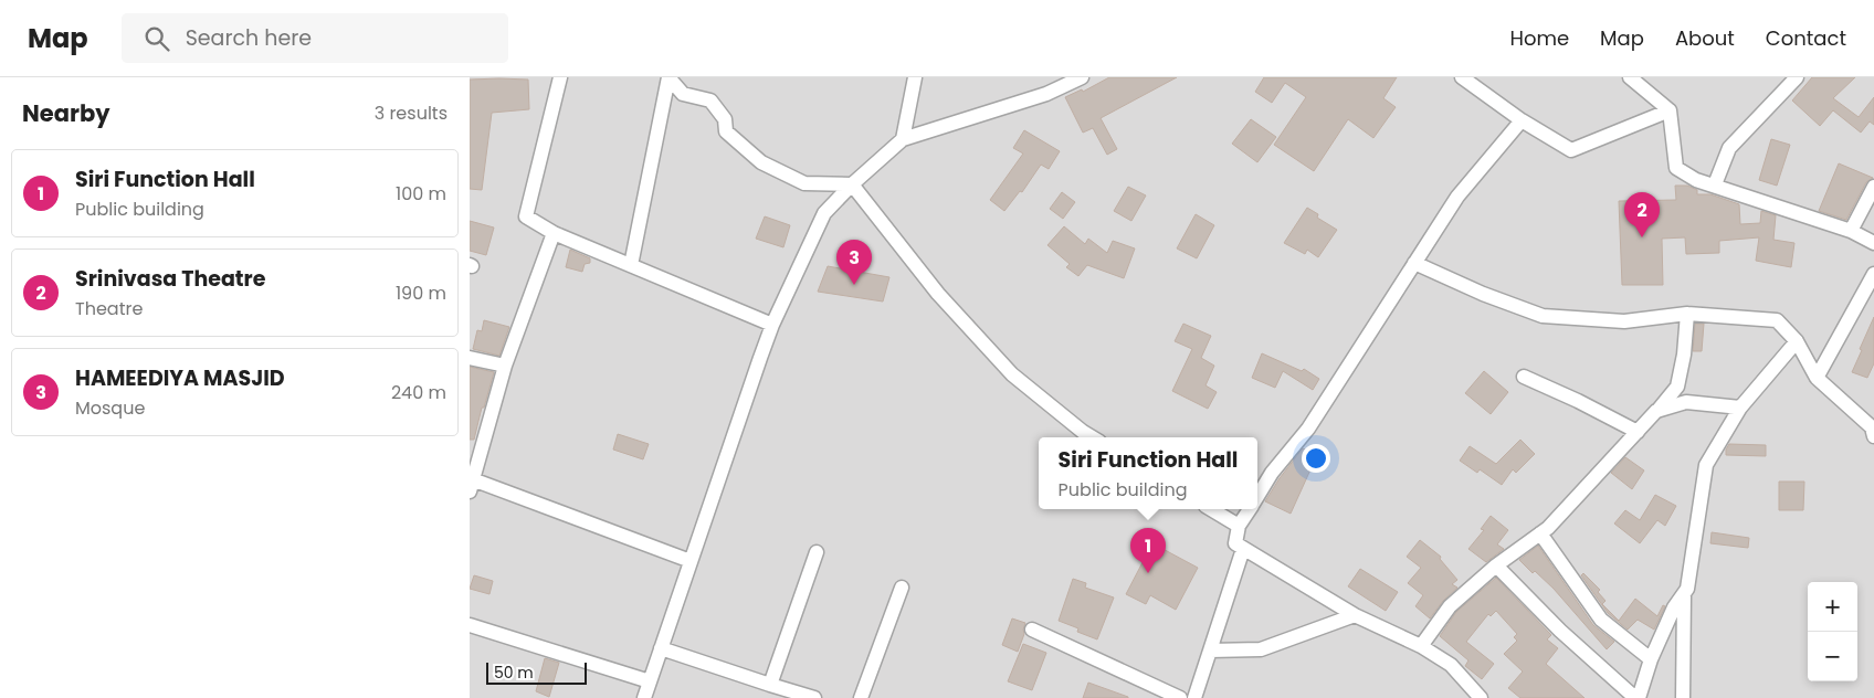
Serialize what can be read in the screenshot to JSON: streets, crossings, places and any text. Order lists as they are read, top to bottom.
{
  "scale_bar": "50 m",
  "page": {
    "header": "Map",
    "search": "Search here",
    "nav": [
      "Home",
      "Map",
      "About",
      "Contact"
    ],
    "heading": ["Nearby", "3 results"],
    "list": [
      {
        "mark": "1",
        "name": "Siri Function Hall",
        "note": "Public building",
        "value": "100 m"
      },
      {
        "mark": "2",
        "name": "Srinivasa Theatre",
        "note": "Theatre",
        "value": "190 m"
      },
      {
        "mark": "3",
        "name": "HAMEEDIYA MASJID",
        "note": "Mosque",
        "value": "240 m"
      }
    ],
    "pins": ["2", "3", "1"],
    "popup": ["Siri Function Hall", "Public building"],
    "map_buttons": ["+", "−"],
    "scale": "50 m"
  }
}
